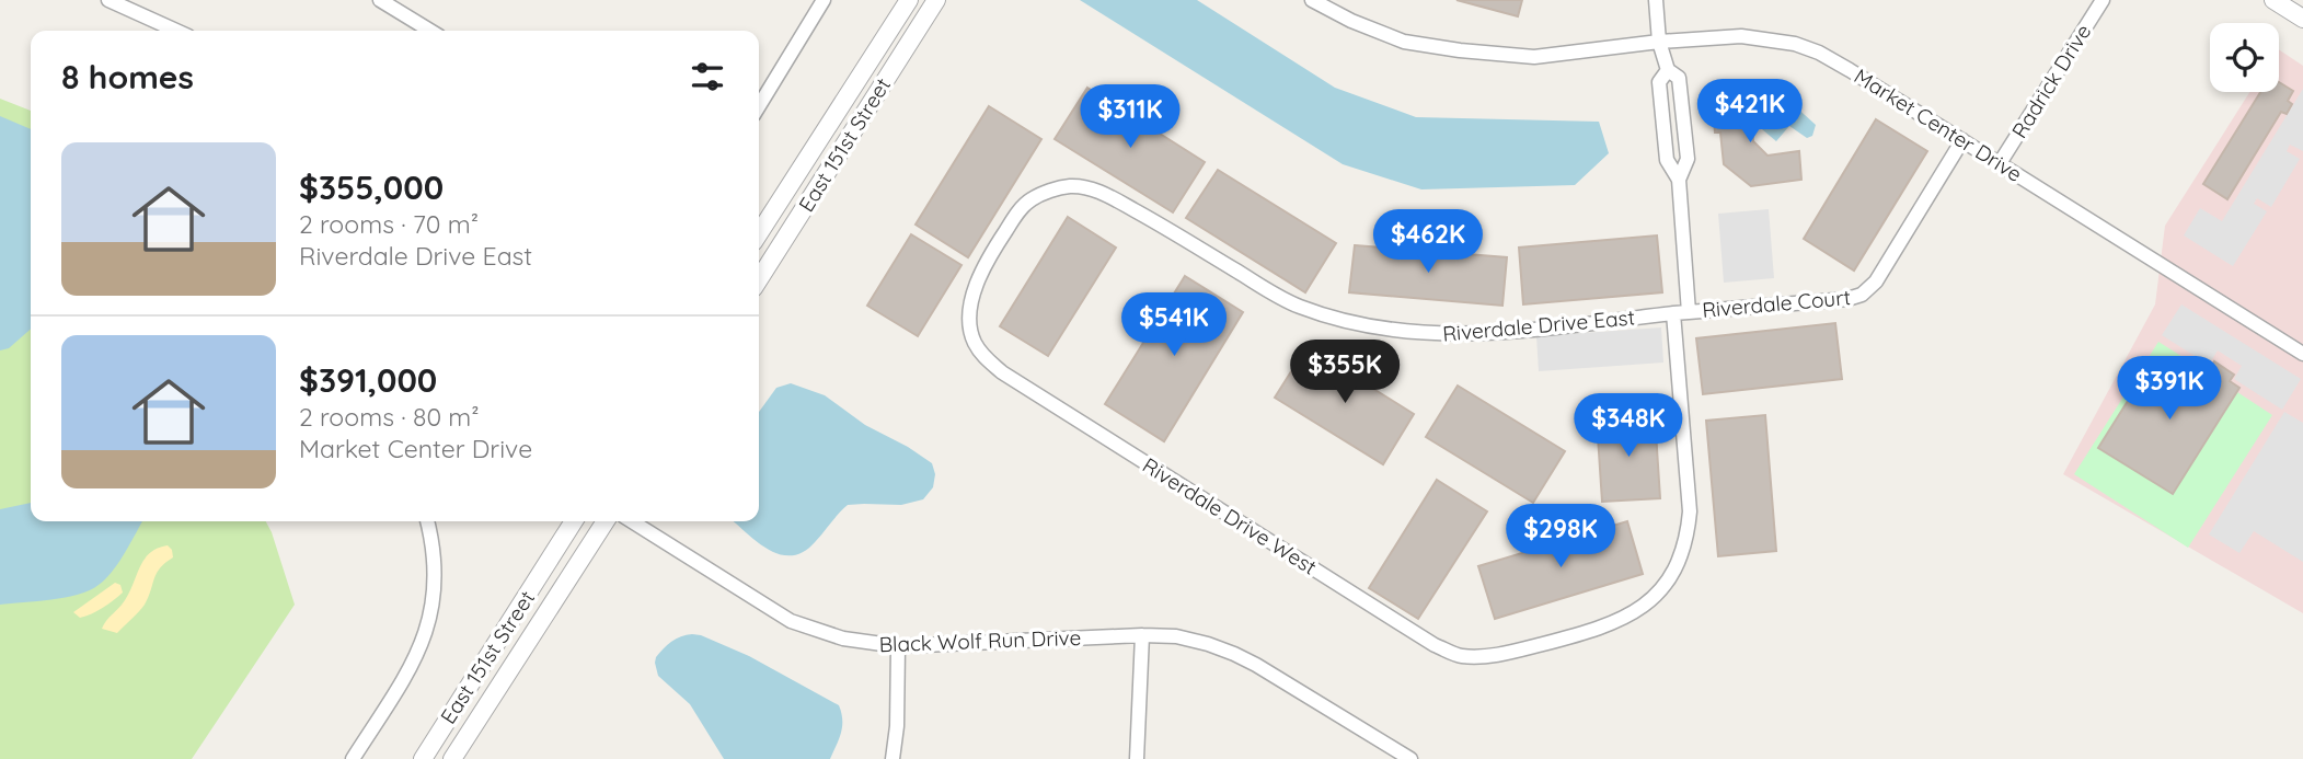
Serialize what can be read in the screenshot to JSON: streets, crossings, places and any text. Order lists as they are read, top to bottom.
{
  "streets": {
    "street": [
      "Radrick Drive",
      "Market Center Drive",
      "East 151st Street",
      "Riverdale Court",
      "Riverdale Drive East",
      "Riverdale Drive West",
      "Black Wolf Run Drive"
    ]
  },
  "crossings": [
    ["Radrick Drive", "Market Center Drive"],
    ["Market Center Drive", "Riverdale Court"],
    ["Riverdale Court", "Riverdale Drive East"],
    ["Riverdale Drive East", "Riverdale Drive West"]
  ],
  "page": {
    "heading": "8 homes",
    "price": [
      "$421K",
      "$311K",
      "$462K",
      "$541K",
      "$355K",
      "$391K",
      "$348K",
      "$298K"
    ],
    "list": [
      {
        "name": "$355,000",
        "note": "2 rooms · 70 m² · Riverdale Drive East"
      },
      {
        "name": "$391,000",
        "note": "2 rooms · 80 m² · Market Center Drive"
      }
    ]
  }
}
